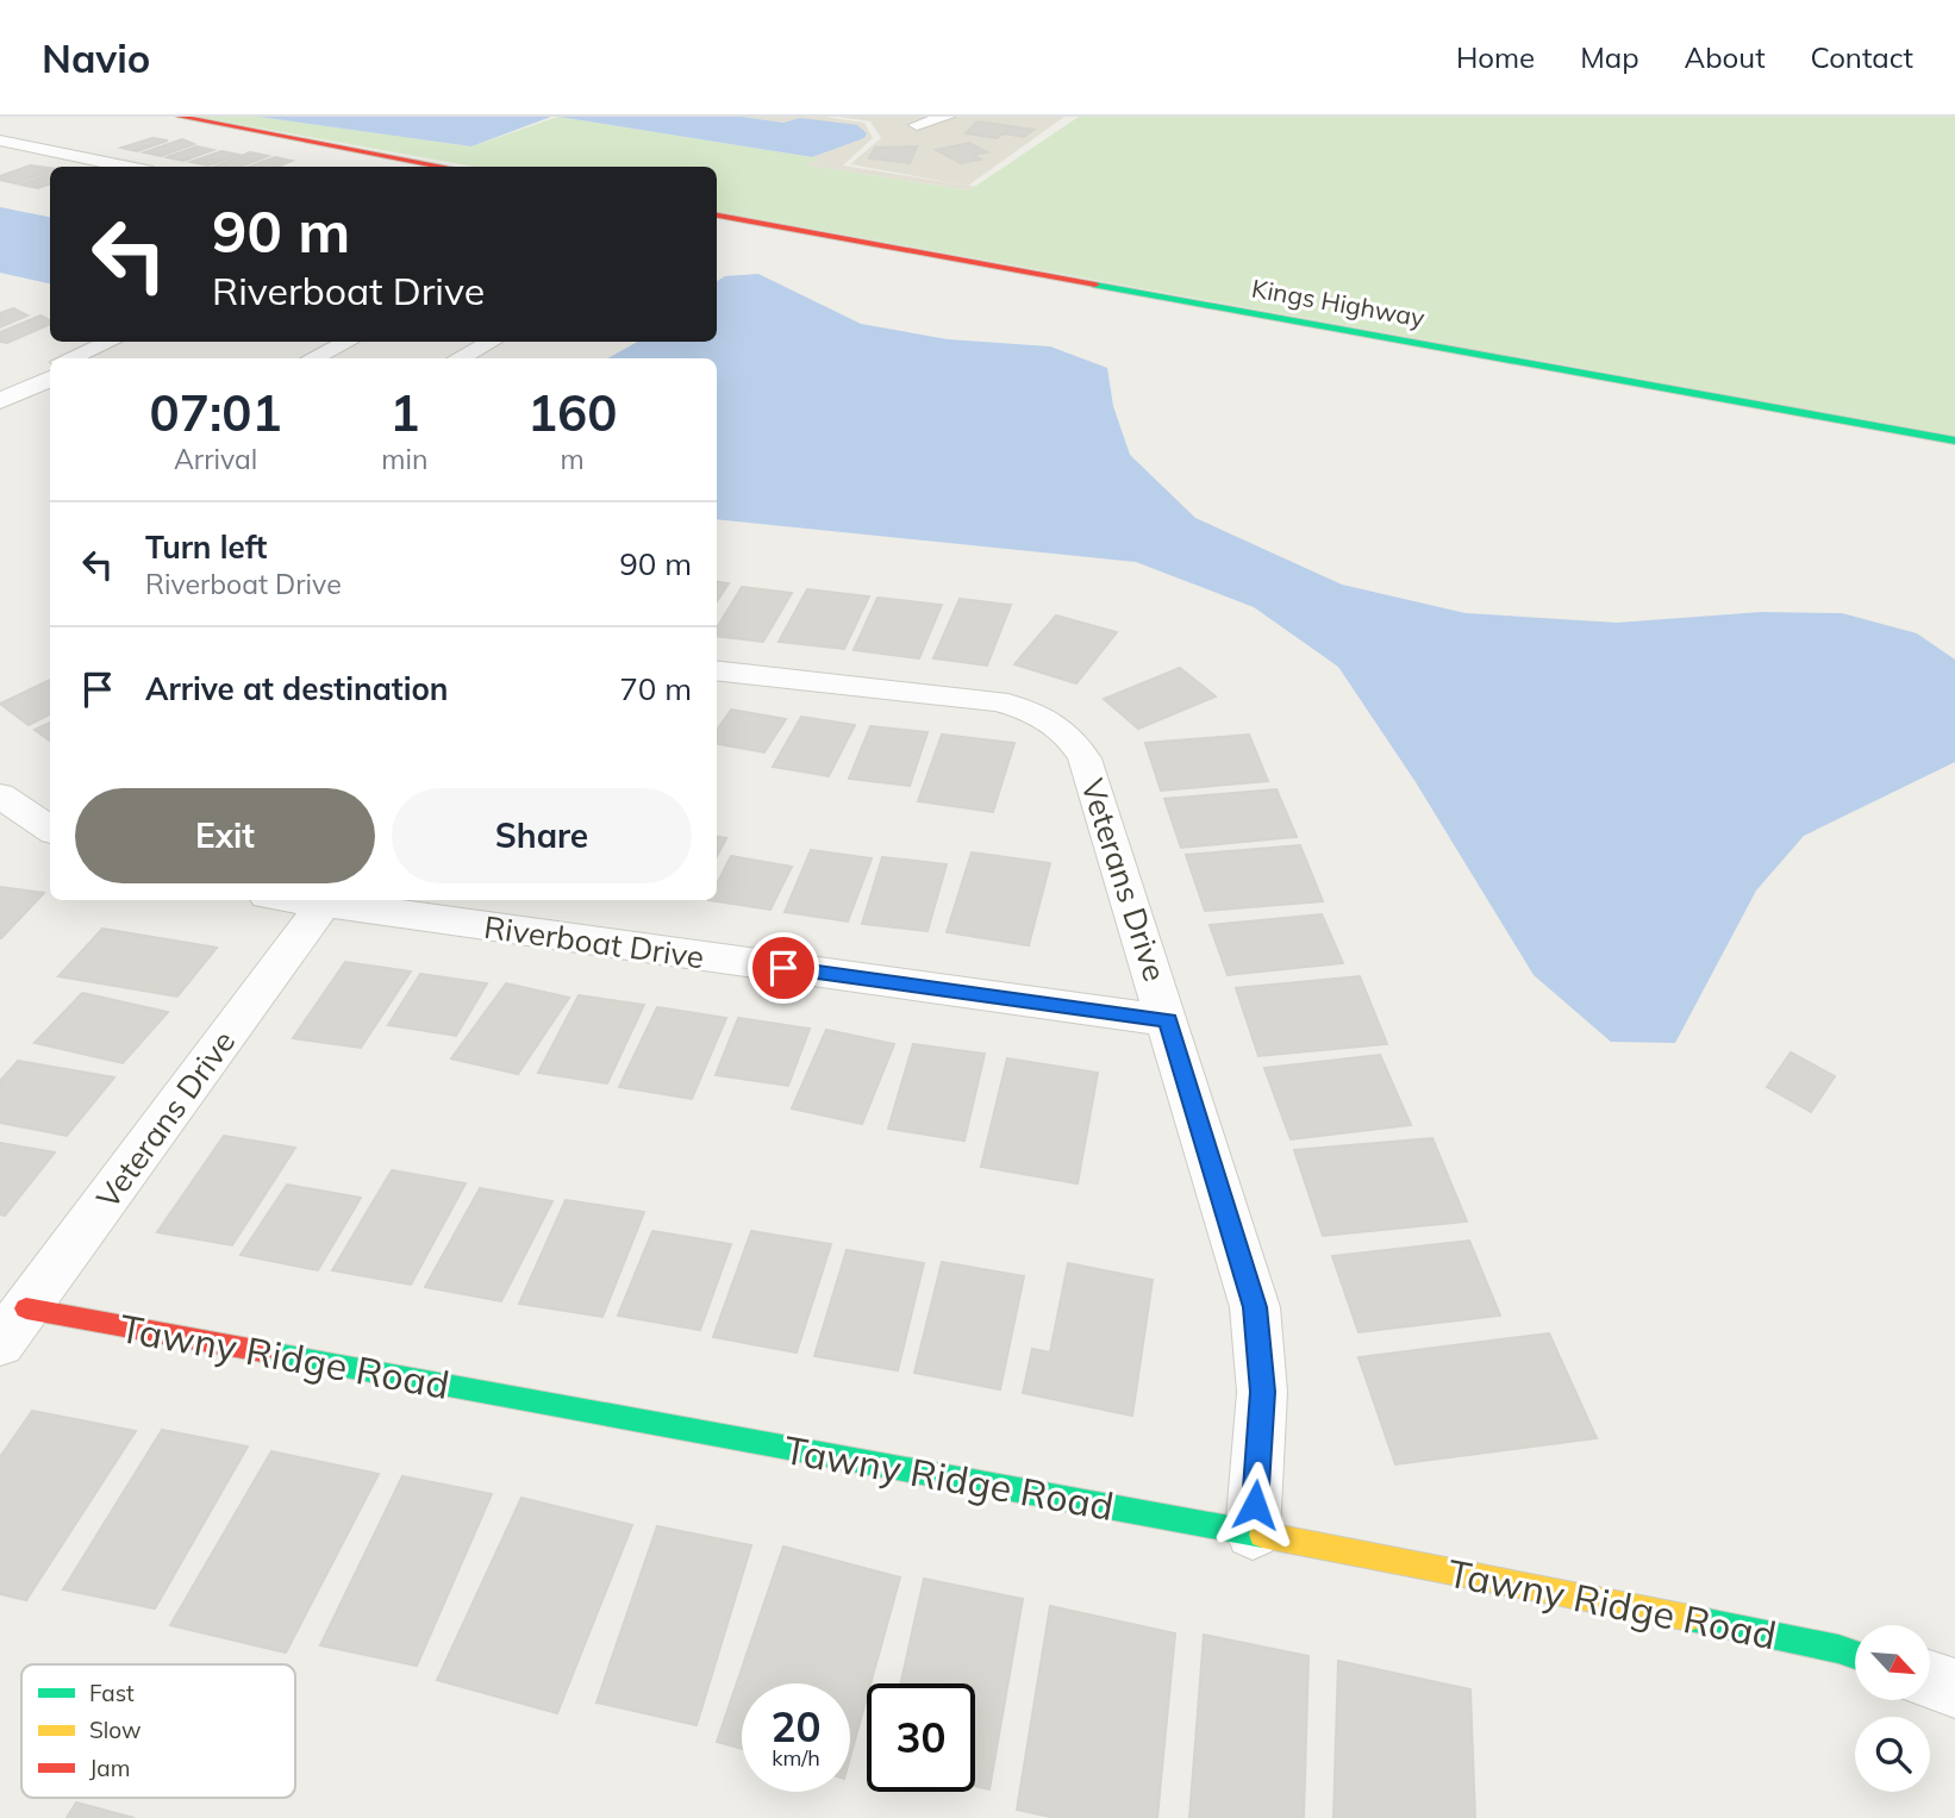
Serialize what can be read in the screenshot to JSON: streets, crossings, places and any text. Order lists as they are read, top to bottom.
{
  "streets": {
    "street": [
      "Kings Highway",
      "Veterans Drive",
      "Riverboat Drive",
      "Tawny Ridge Road"
    ]
  },
  "crossings": [
    ["Veterans Drive", "Riverboat Drive"],
    ["Veterans Drive", "Tawny Ridge Road"]
  ],
  "legend": ["Fast", "Slow", "Jam"],
  "north": "bottom right",
  "page": {
    "header": "Navio",
    "nav": [
      "Home",
      "Map",
      "About",
      "Contact"
    ],
    "turn": ["90 m", "Riverboat Drive"],
    "eta": [
      "07:01",
      "Arrival",
      "1",
      "min",
      "160",
      "m"
    ],
    "list": [
      {
        "name": "Turn left",
        "note": "Riverboat Drive",
        "value": "90 m"
      },
      {
        "name": "Arrive at destination",
        "value": "70 m"
      }
    ],
    "buttons": ["Exit", "Share"],
    "speed": "20 km/h",
    "limit": "30"
  }
}
